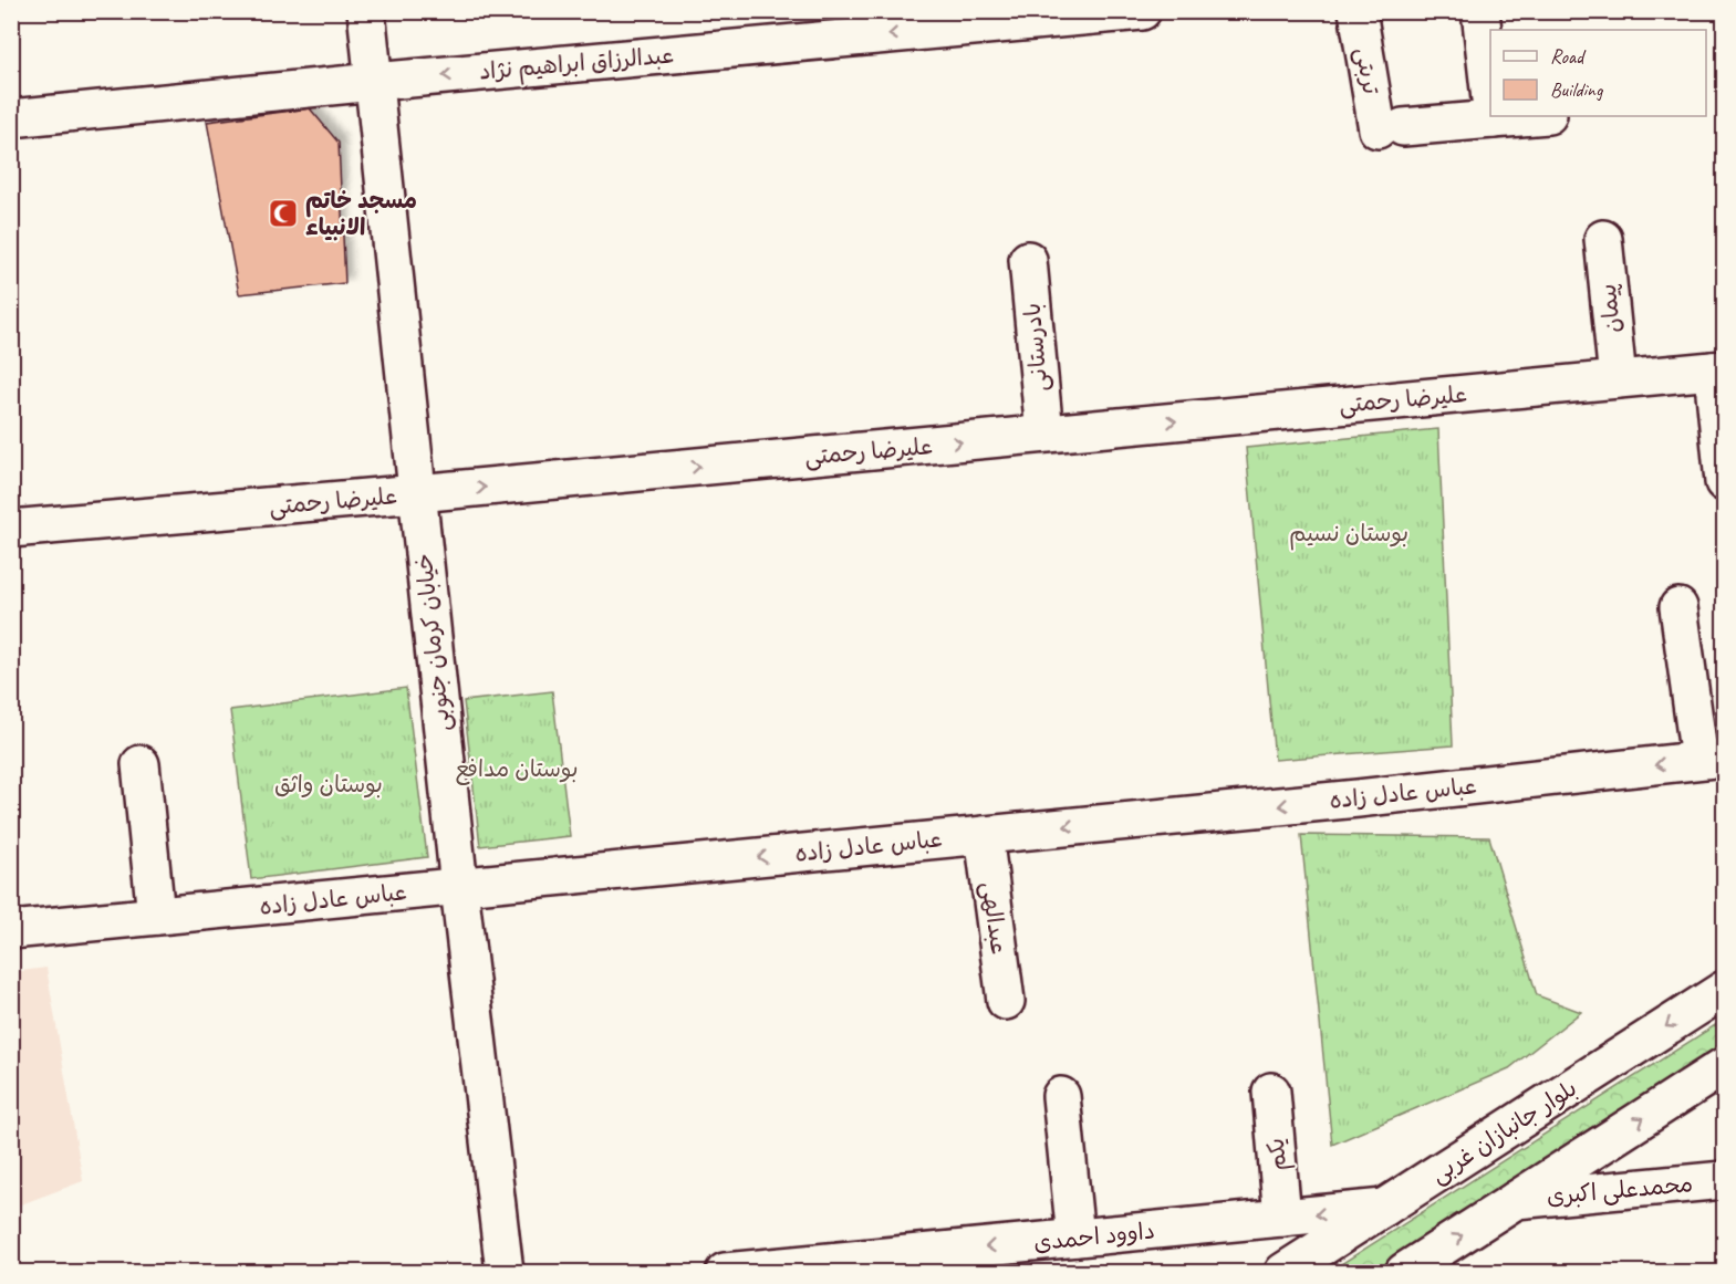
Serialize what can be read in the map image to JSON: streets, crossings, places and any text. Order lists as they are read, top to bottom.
{
  "streets": {
    "street": [
      "عبدالرزاق ابراهیم نژاد",
      "تربتی",
      "پیمان",
      "بادرستانی",
      "علیرضا رحمتی",
      "خیابان کرمان جنوبی",
      "عباس عادل زاده",
      "عبدالهی",
      "بلوار جانبازان غربی",
      "یکم",
      "محمدعلی اکبری",
      "داوود احمدی"
    ]
  },
  "crossings": [
    ["عبدالرزاق ابراهیم نژاد", "خیابان کرمان جنوبی"],
    ["پیمان", "علیرضا رحمتی"],
    ["بادرستانی", "علیرضا رحمتی"],
    ["علیرضا رحمتی", "خیابان کرمان جنوبی"],
    ["خیابان کرمان جنوبی", "عباس عادل زاده"],
    ["عباس عادل زاده", "عبدالهی"],
    ["بلوار جانبازان غربی", "داوود احمدی"],
    ["یکم", "داوود احمدی"]
  ],
  "one_way": [
    "عبدالرزاق ابراهیم نژاد",
    "علیرضا رحمتی",
    "عباس عادل زاده",
    "داوود احمدی"
  ],
  "parks": ["بوستان نسیم", "بوستان مدافع", "بوستان واثق"],
  "places": {
    "mosque": ["مسجد خاتم الانبیاء"]
  },
  "legend": ["Road", "Building"]
}
